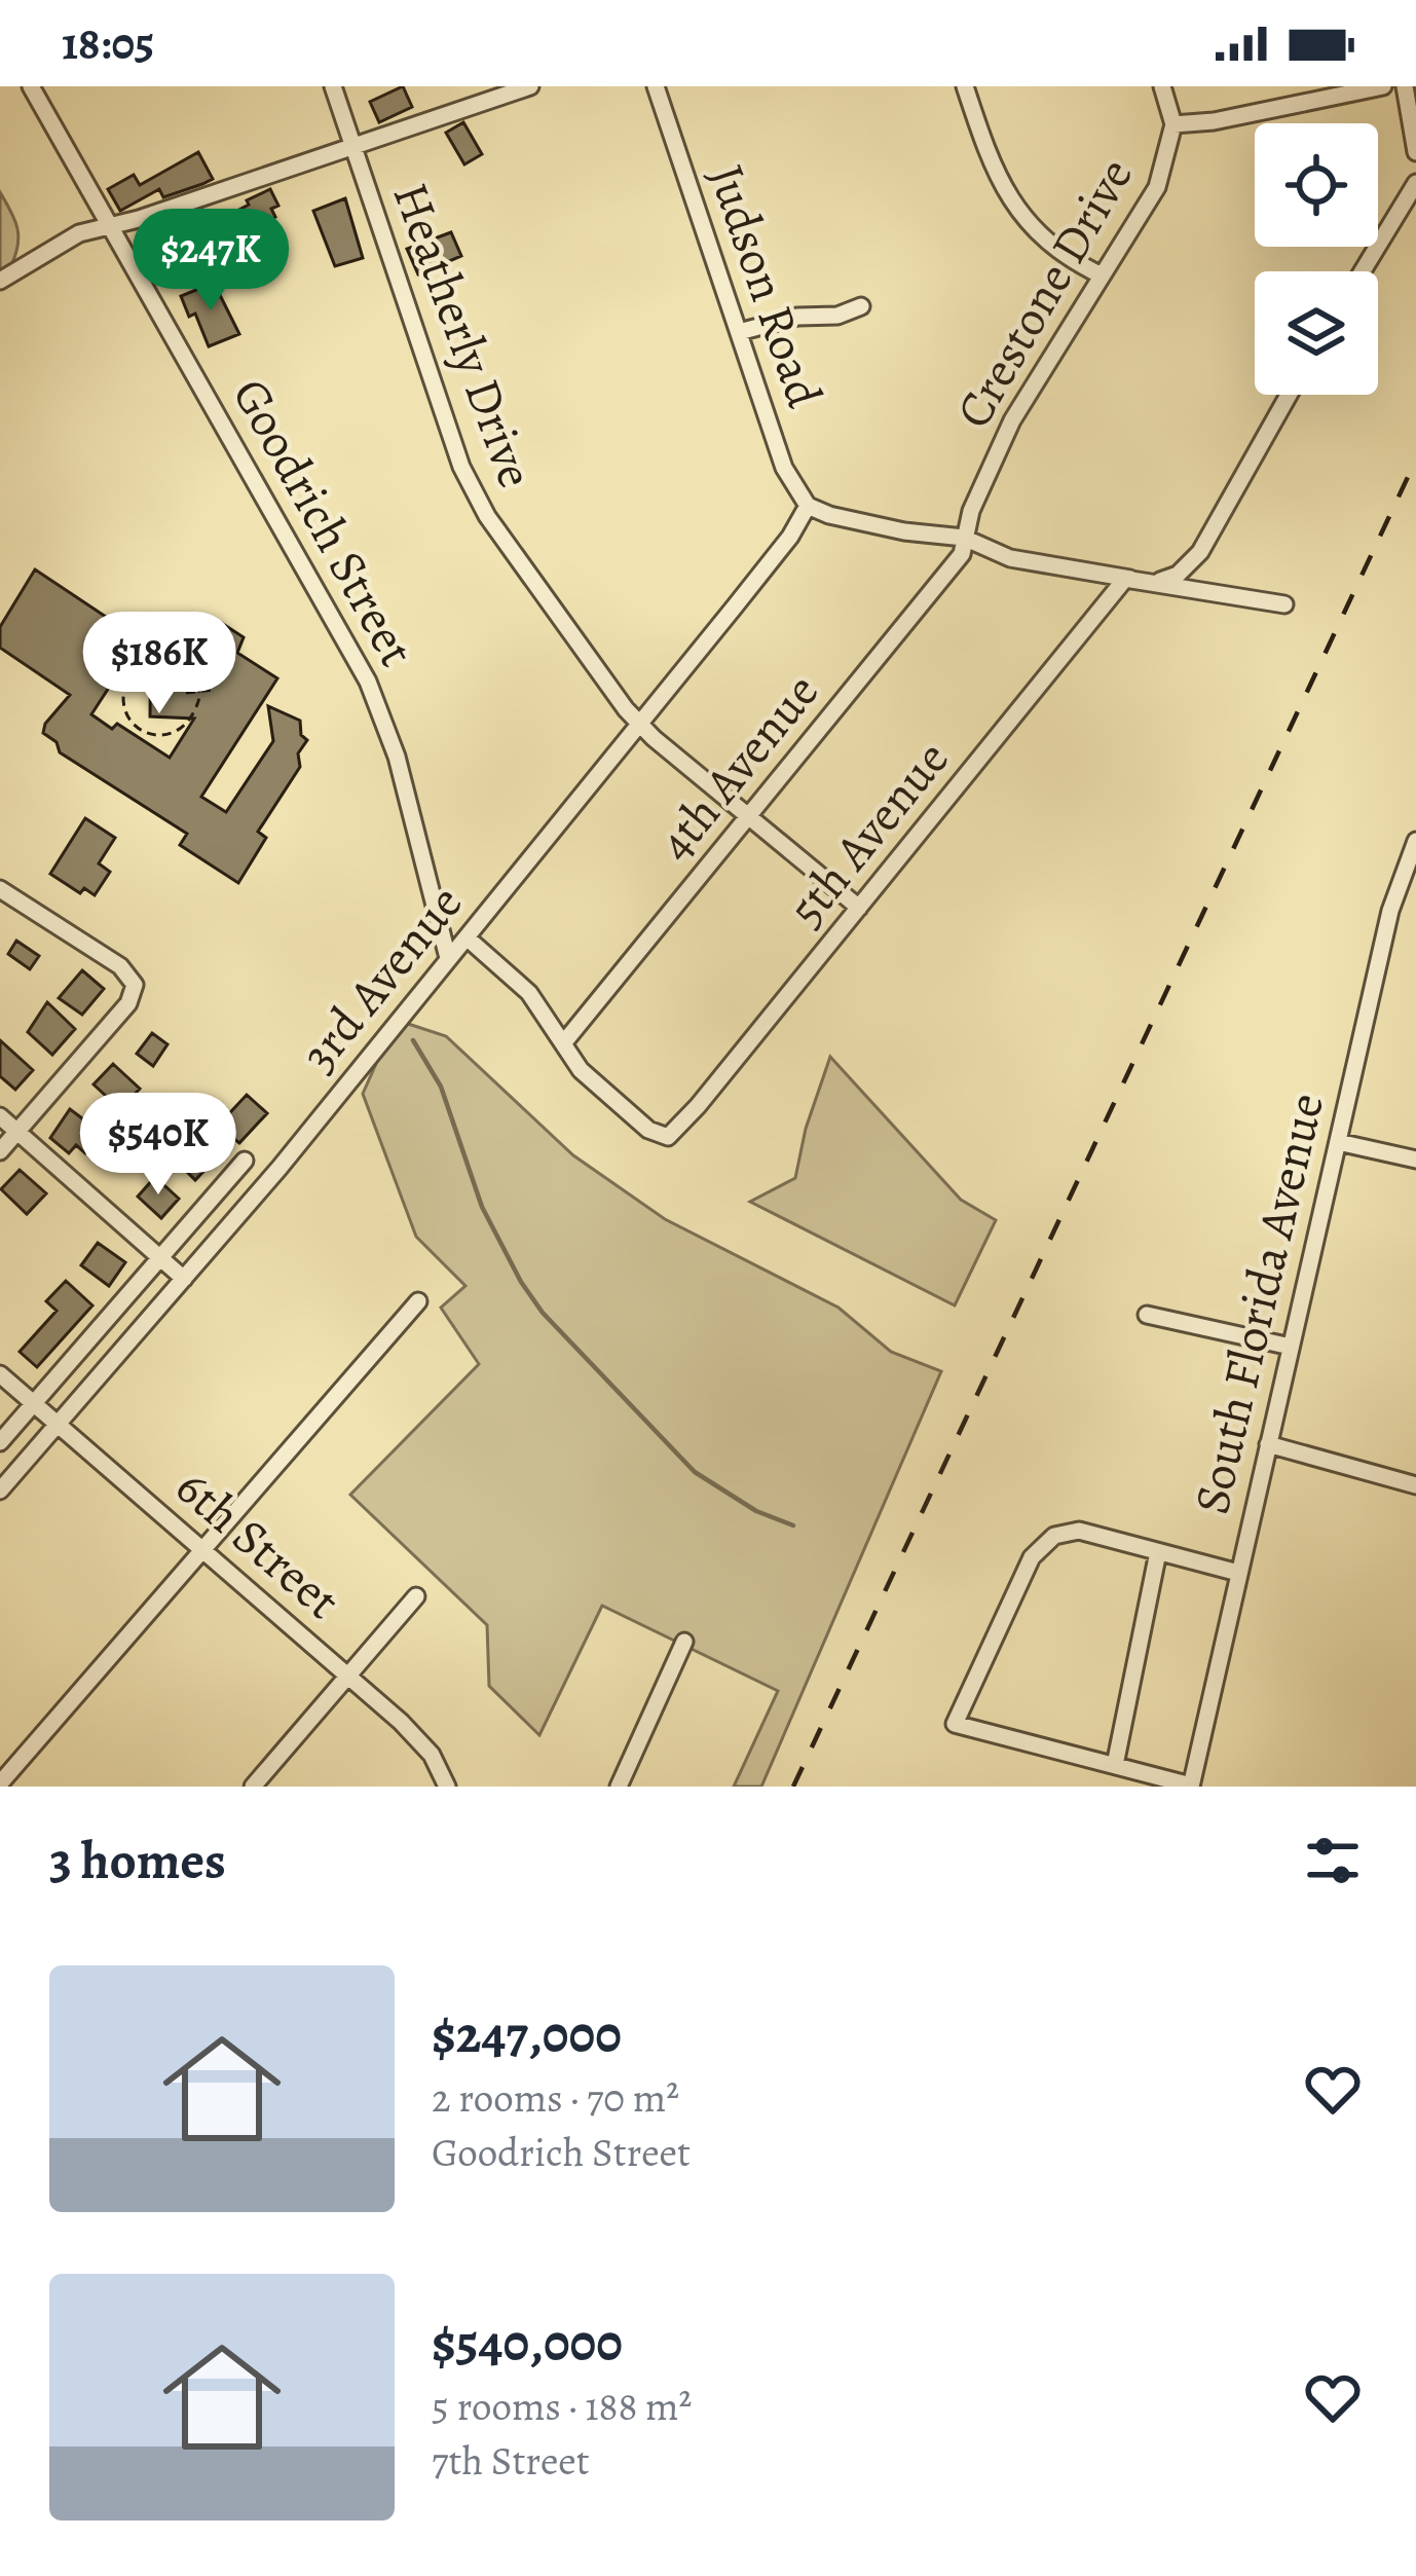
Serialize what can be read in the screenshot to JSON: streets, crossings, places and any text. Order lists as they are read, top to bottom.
{
  "streets": {
    "street": [
      "Judson Road",
      "Crestone Drive",
      "Heatherly Drive",
      "Goodrich Street",
      "4th Avenue",
      "5th Avenue",
      "3rd Avenue",
      "South Florida Avenue",
      "6th Street"
    ]
  },
  "crossings": [
    ["Judson Road", "3rd Avenue"],
    ["Crestone Drive", "4th Avenue"],
    ["Heatherly Drive", "4th Avenue"],
    ["Heatherly Drive", "5th Avenue"],
    ["Heatherly Drive", "3rd Avenue"],
    ["Goodrich Street", "3rd Avenue"],
    ["4th Avenue", "5th Avenue"],
    ["3rd Avenue", "6th Street"]
  ],
  "page": {
    "status": "18:05",
    "price": ["$247K", "$186K", "$540K"],
    "heading": "3 homes",
    "list": [
      {
        "name": "$247,000",
        "note": "2 rooms · 70 m² · Goodrich Street"
      },
      {
        "name": "$540,000",
        "note": "5 rooms · 188 m² · 7th Street"
      }
    ]
  }
}
